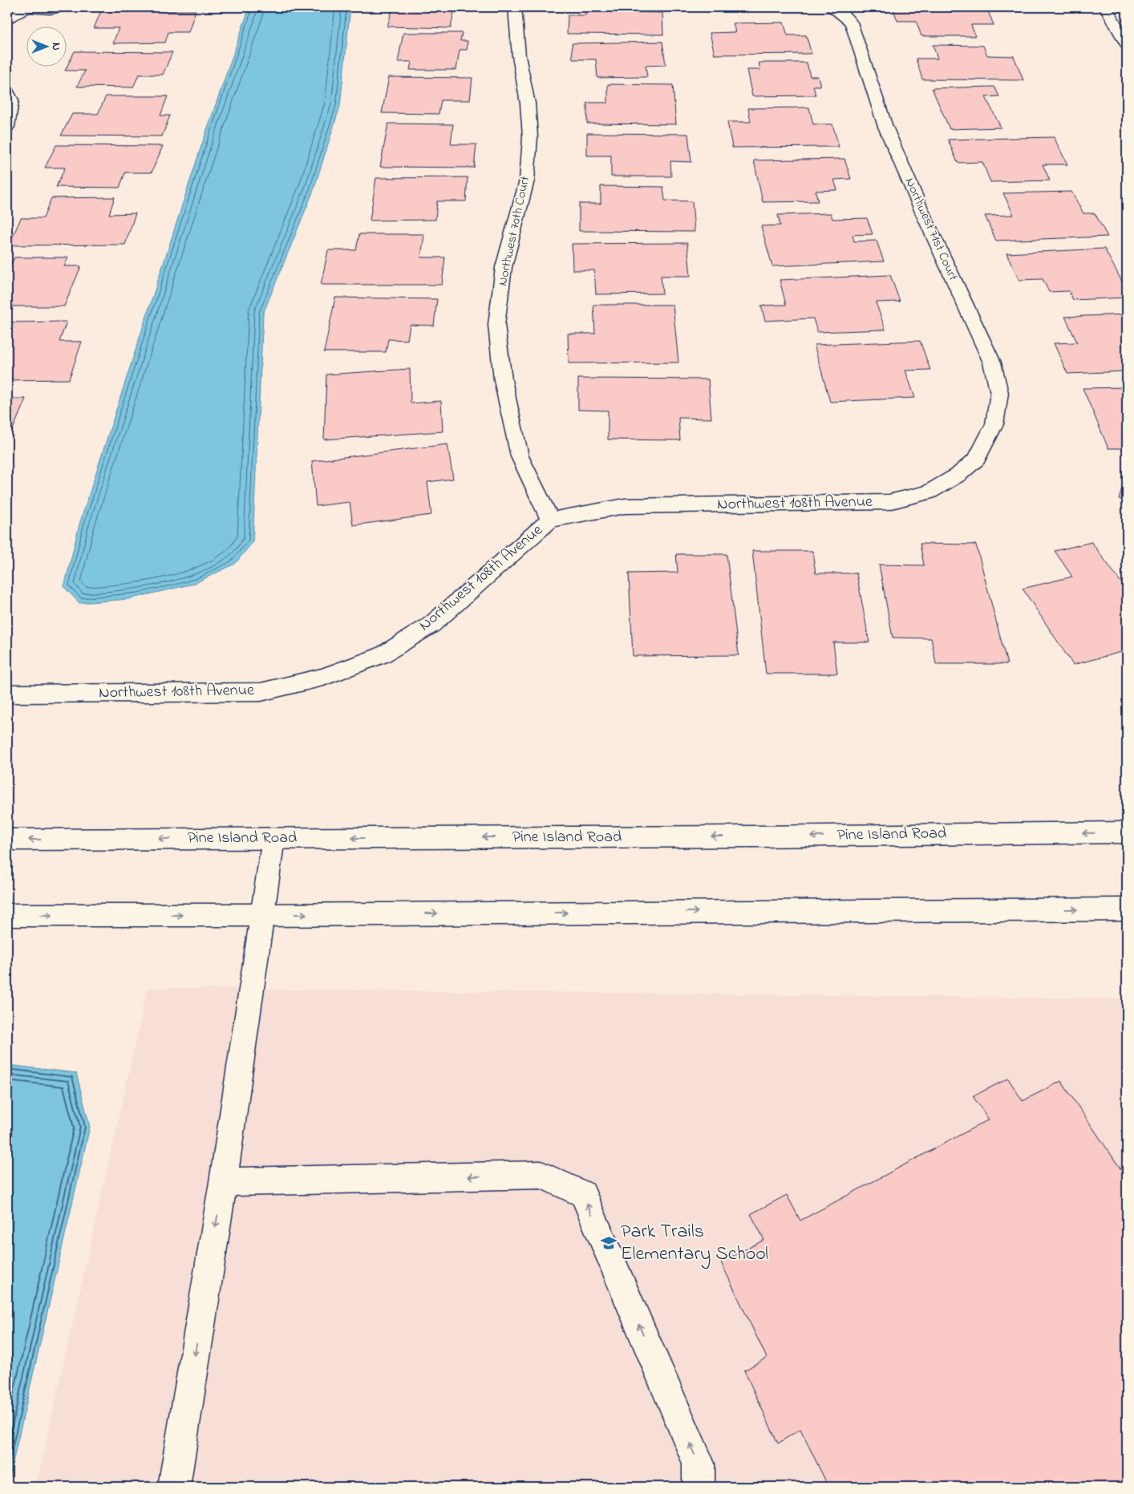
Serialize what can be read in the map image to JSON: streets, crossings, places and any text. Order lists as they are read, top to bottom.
{
  "streets": {
    "street": [
      "Northwest 71st Court",
      "Northwest 70th Court",
      "Northwest 108th Avenue",
      "Pine Island Road"
    ]
  },
  "crossings": [
    ["Northwest 71st Court", "Northwest 108th Avenue"],
    ["Northwest 70th Court", "Northwest 108th Avenue"]
  ],
  "places": {
    "school or university": ["Park Trails Elementary School"]
  },
  "north": "right"
}
